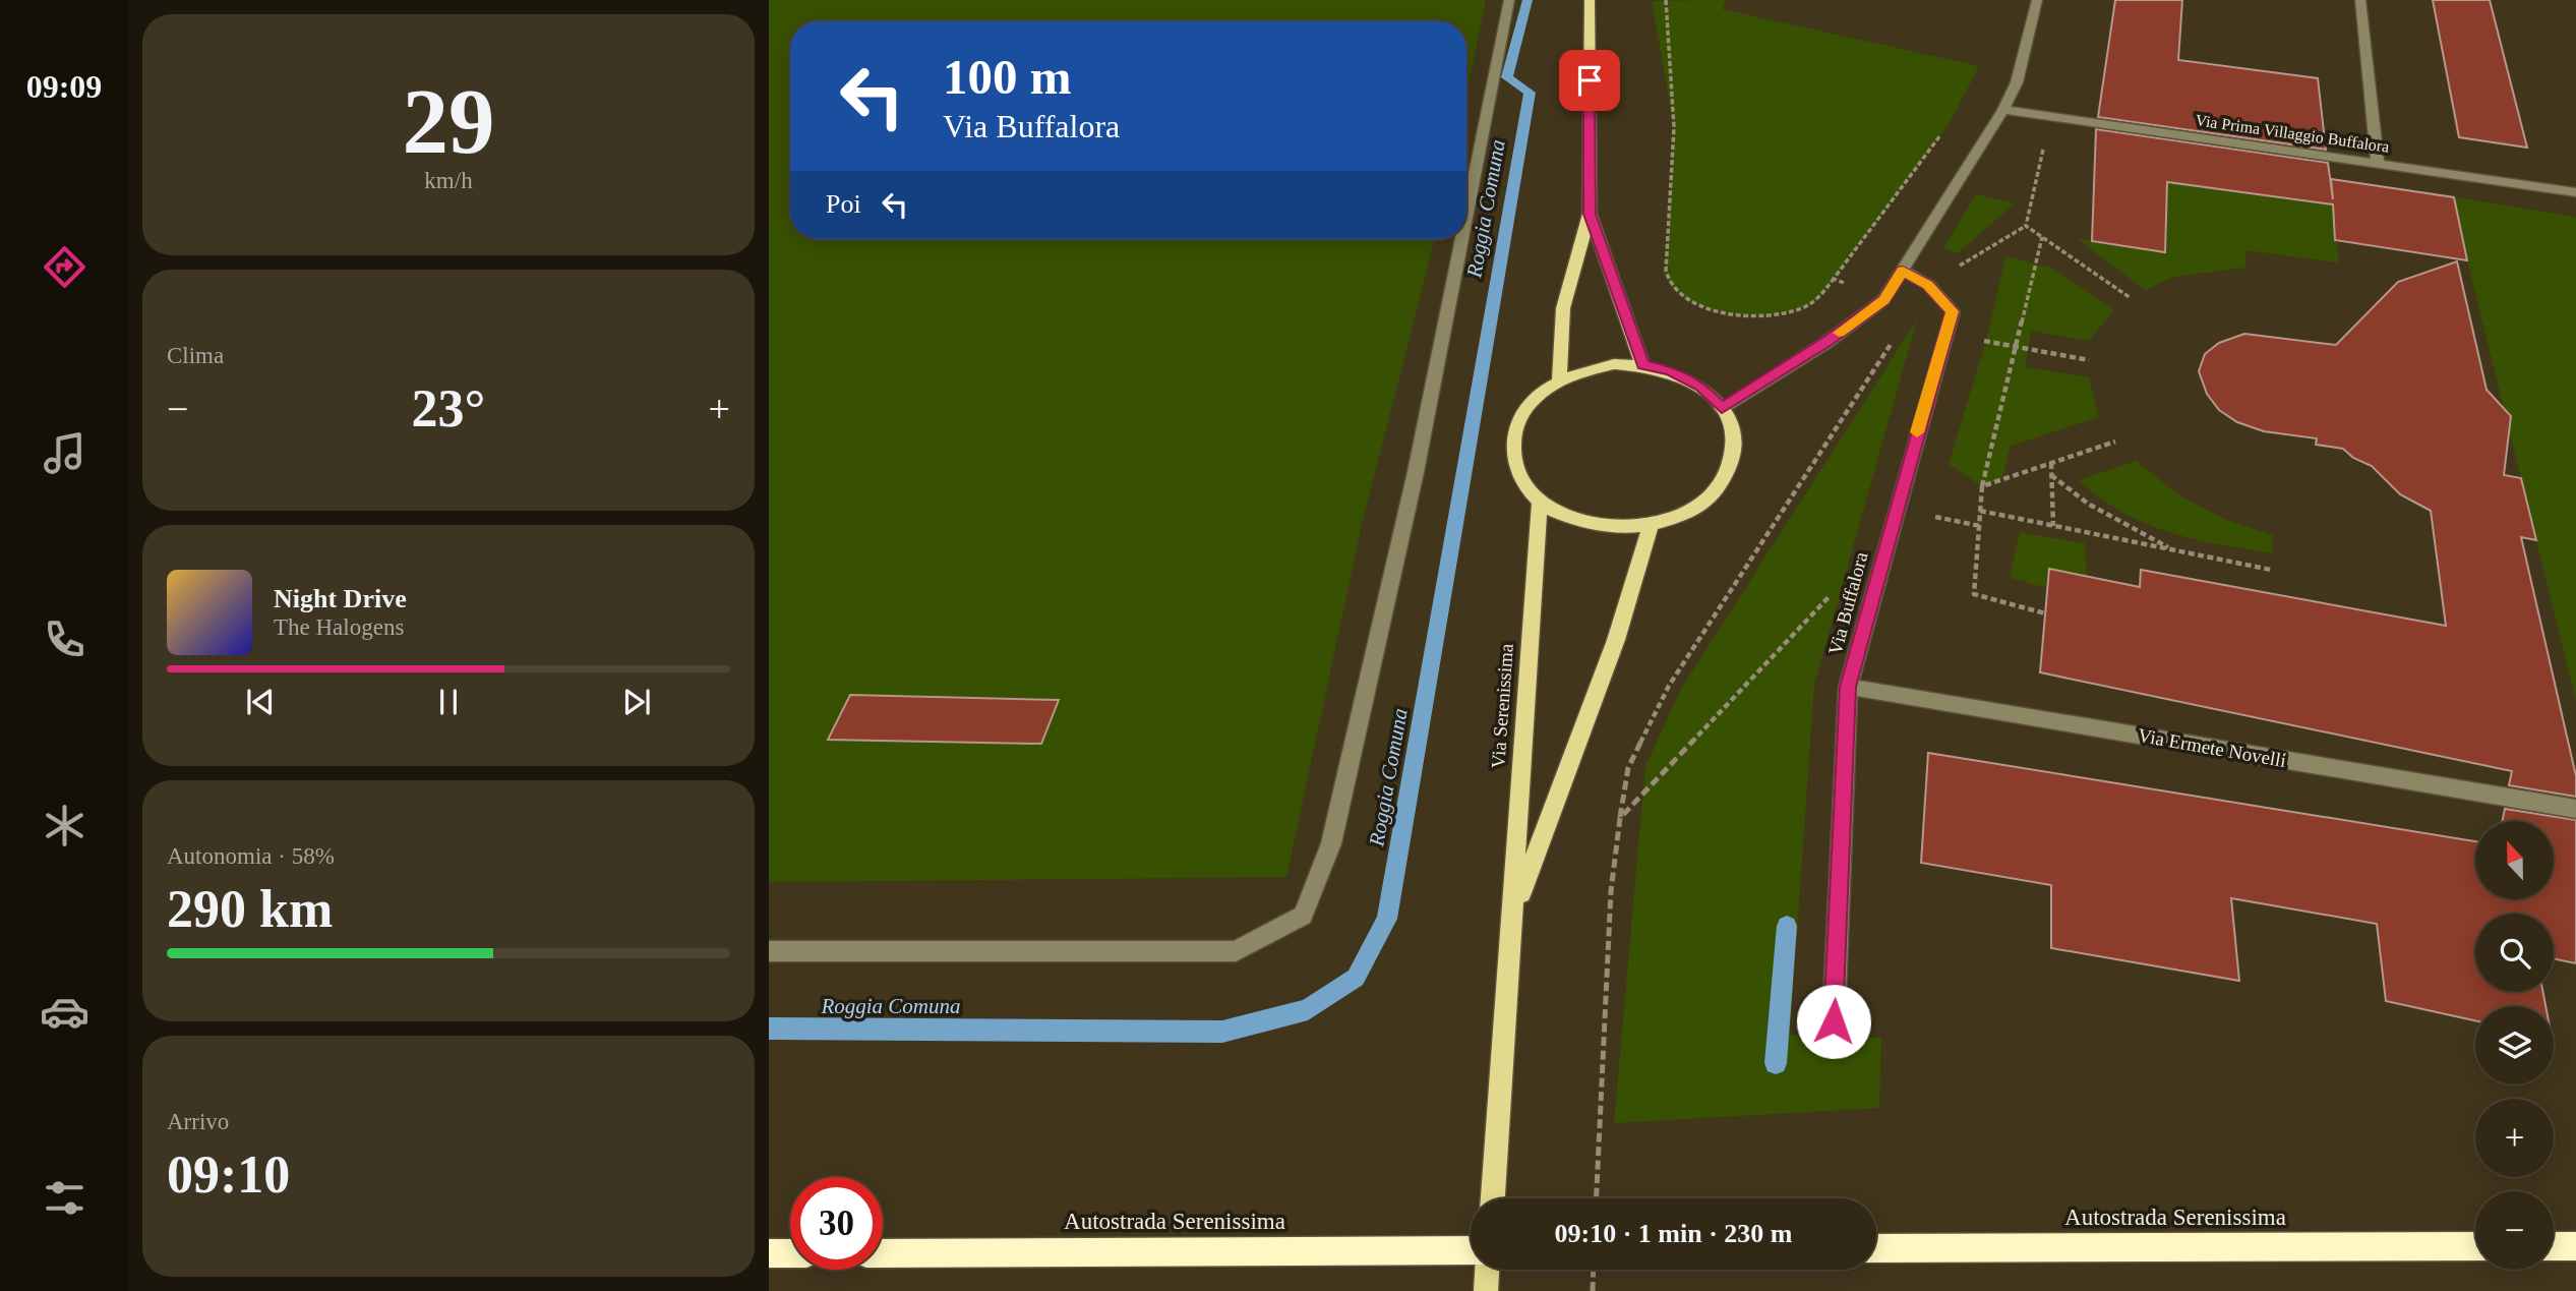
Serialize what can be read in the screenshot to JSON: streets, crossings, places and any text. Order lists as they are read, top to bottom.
{
  "streets": {
    "highway": ["Autostrada Serenissima"],
    "main road": ["Via Serenissima"],
    "street": ["Via Prima Villaggio Buffalora", "Via Buffalora", "Via Ermete Novelli"]
  },
  "crossings": [
    ["Via Buffalora", "Via Ermete Novelli"]
  ],
  "water": ["Roggia Comuna"],
  "north": "top",
  "page": {
    "tabs": "09:09",
    "tile": [
      ["29", "km/h"],
      "Clima",
      ["Autonomia · 58%", "290 km"],
      ["Arrivo", "09:10"]
    ],
    "turn": ["100 m", "Via Buffalora"],
    "then": "Poi",
    "heat": ["−", "23°", "+"],
    "song": ["Night Drive", "The Halogens"],
    "map_buttons": ["+", "−"],
    "limit": "30",
    "trip": "09:10 · 1 min · 230 m"
  }
}
